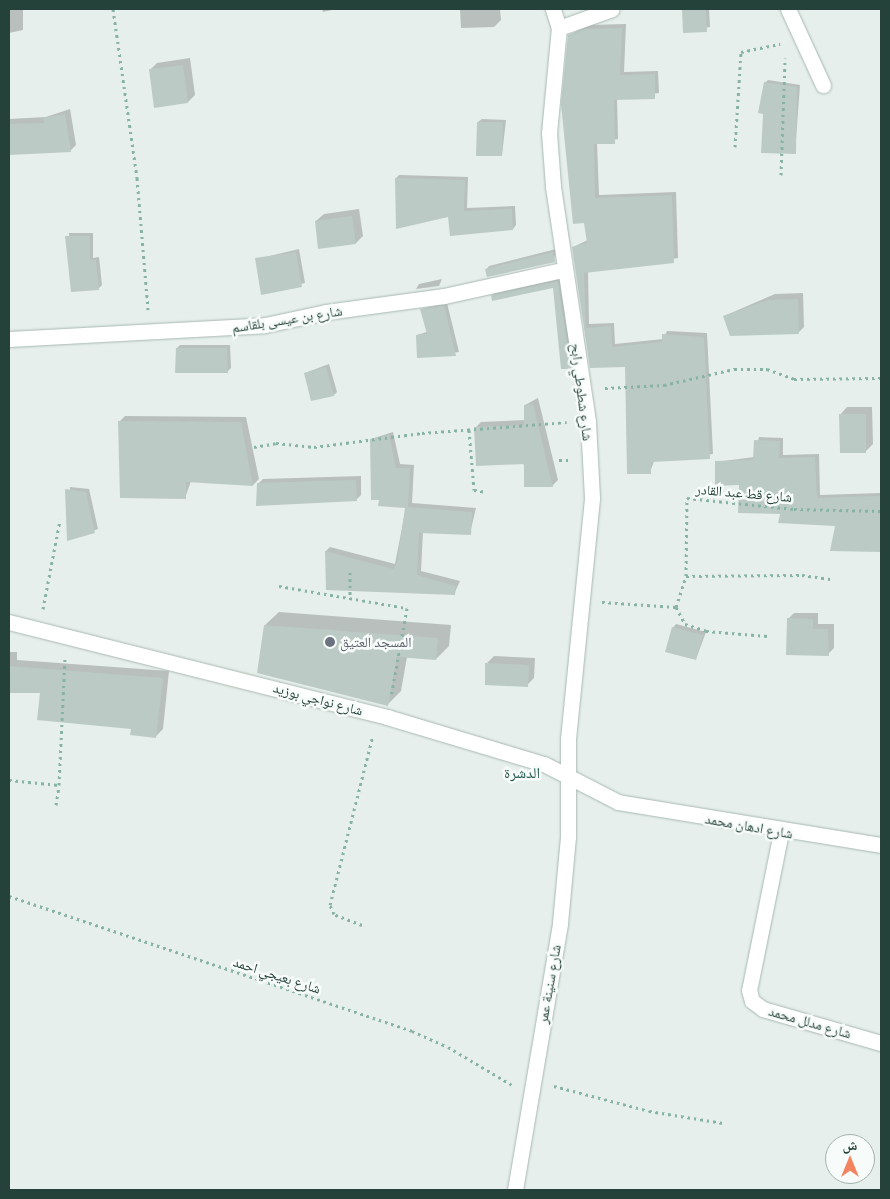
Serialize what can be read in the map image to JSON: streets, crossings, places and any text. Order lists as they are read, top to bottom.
{
  "streets": {
    "street": [
      "شارع بن عيسى بلقاسم",
      "شارع شطوطي رابح",
      "شارع نواجي بوزيد",
      "شارع ادهان محمد",
      "شارع سنينة عمر",
      "شارع مدلل محمد"
    ],
    "path": ["شارع قط عبد القادر", "شارع بعيجي احمد"]
  },
  "crossings": [
    ["شارع بن عيسى بلقاسم", "شارع شطوطي رابح"],
    ["شارع شطوطي رابح", "شارع نواجي بوزيد"],
    ["شارع شطوطي رابح", "شارع سنينة عمر"],
    ["شارع نواجي بوزيد", "شارع ادهان محمد"],
    ["شارع نواجي بوزيد", "شارع سنينة عمر"],
    ["شارع ادهان محمد", "شارع مدلل محمد"],
    ["شارع بعيجي احمد", "شارع سنينة عمر"]
  ],
  "districts": ["الدشرة"],
  "places": ["المسجد العتيق"],
  "north": "top"
}
